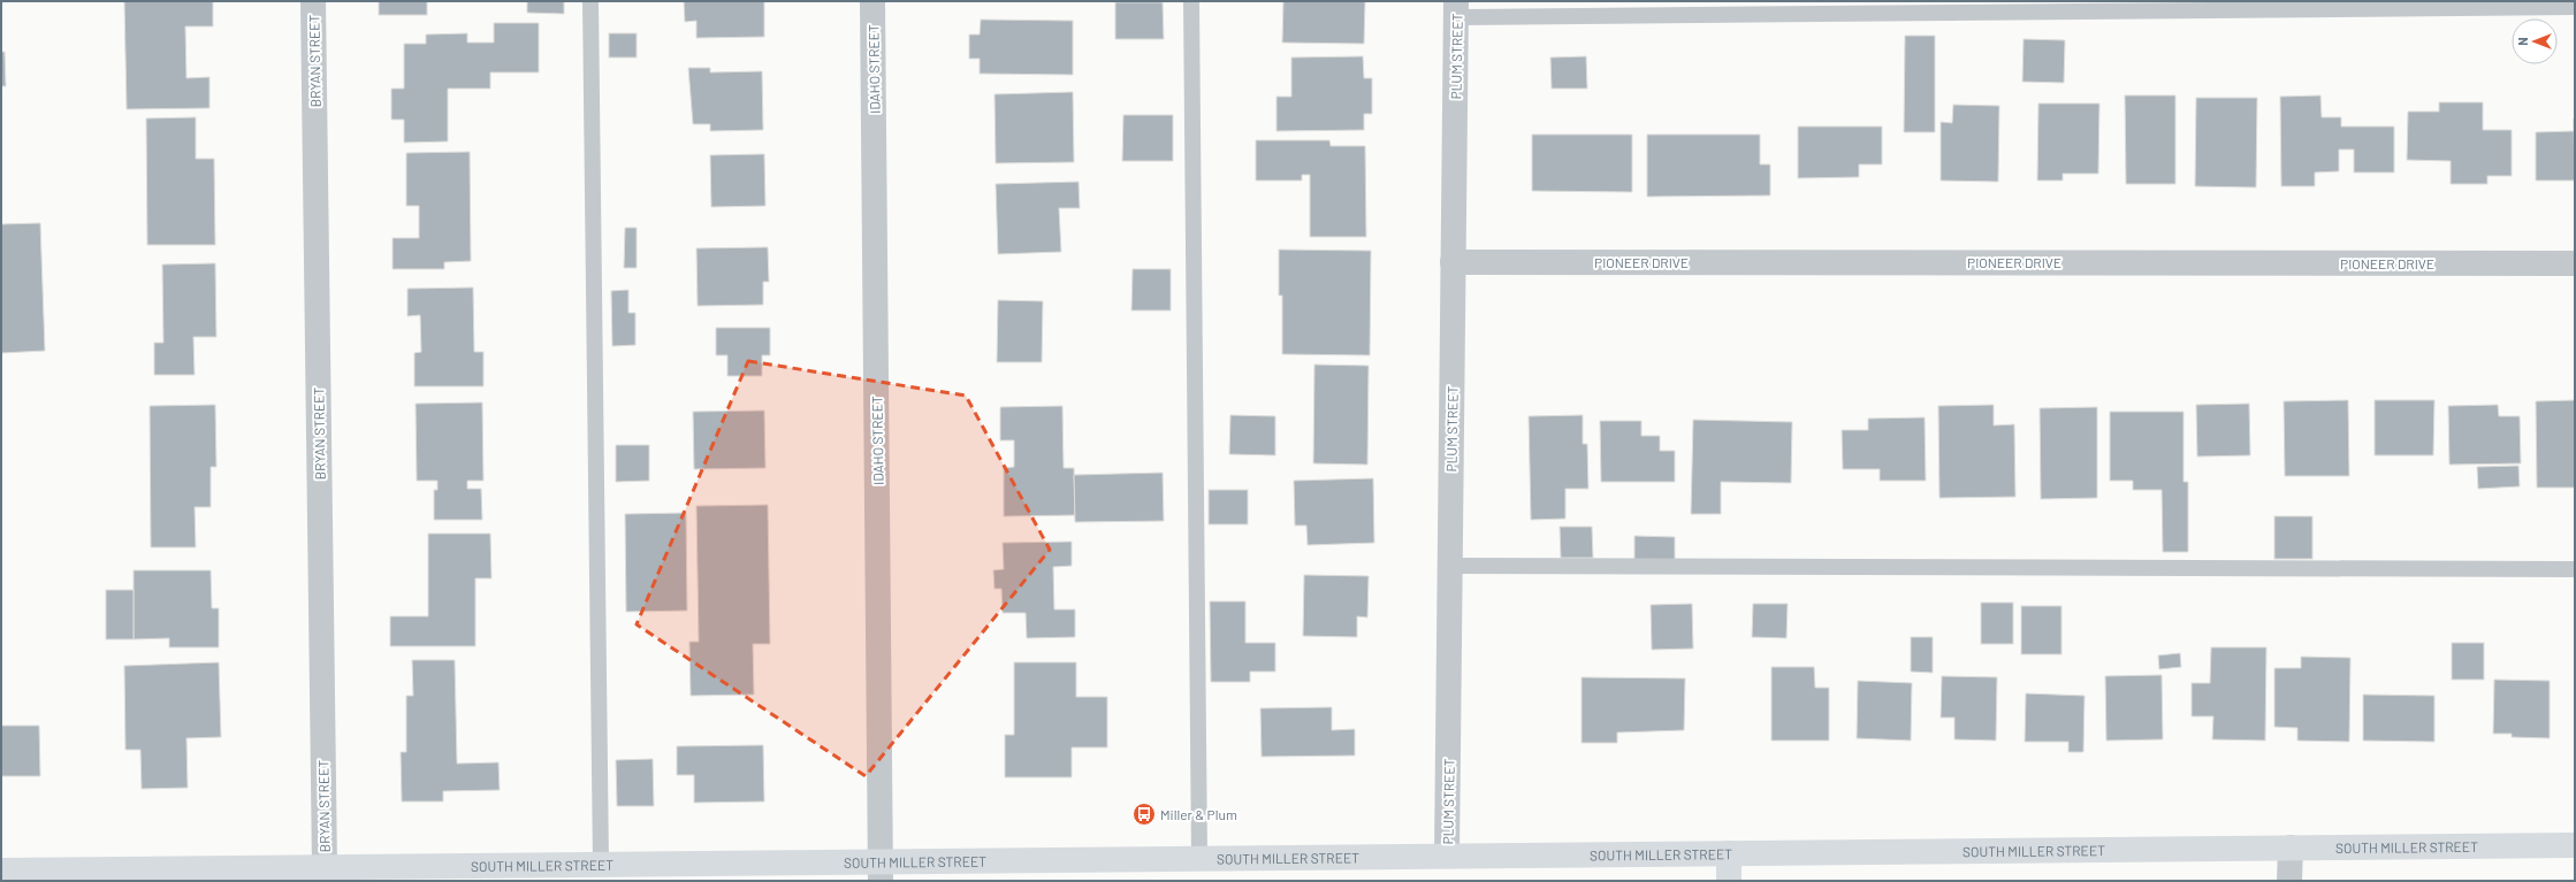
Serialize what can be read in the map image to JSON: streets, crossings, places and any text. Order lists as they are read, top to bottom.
{
  "streets": {
    "main road": ["SOUTH MILLER STREET"],
    "street": [
      "PLUM STREET",
      "BRYAN STREET",
      "IDAHO STREET",
      "PIONEER DRIVE"
    ]
  },
  "crossings": [
    ["PLUM STREET", "PIONEER DRIVE"],
    ["PLUM STREET", "SOUTH MILLER STREET"],
    ["BRYAN STREET", "SOUTH MILLER STREET"],
    ["IDAHO STREET", "SOUTH MILLER STREET"]
  ],
  "places": {
    "bus stop": ["Miller & Plum"]
  },
  "north": "left"
}
